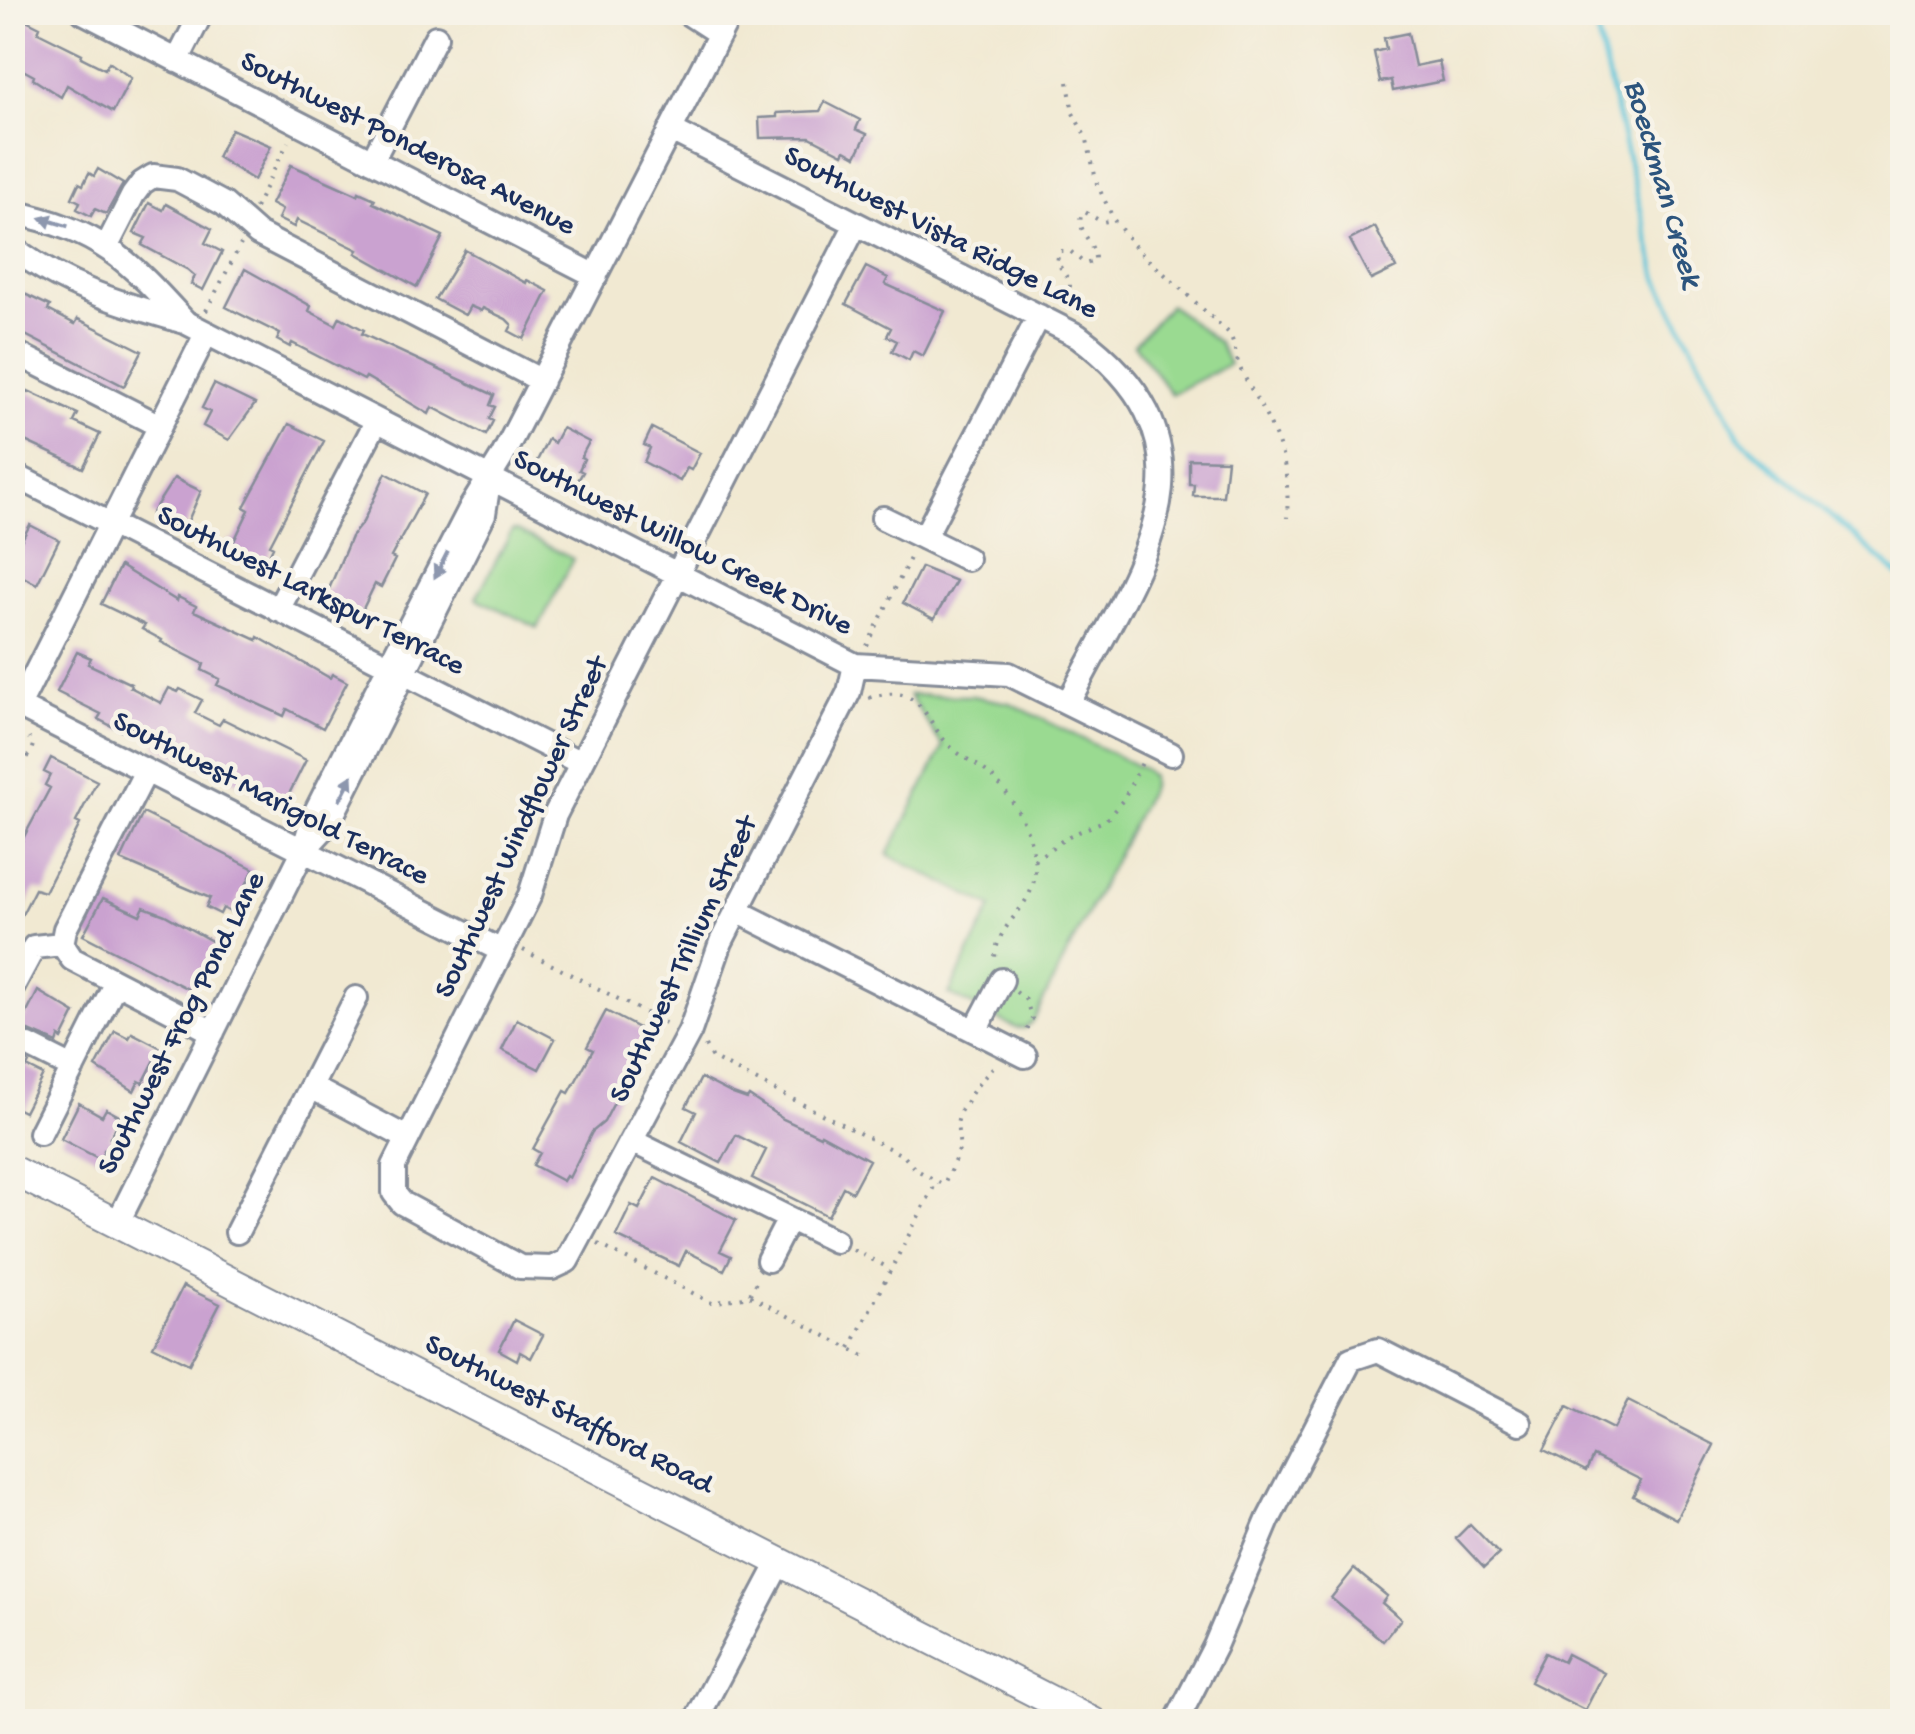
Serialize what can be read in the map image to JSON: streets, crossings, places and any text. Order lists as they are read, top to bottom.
{
  "streets": {
    "main road": ["Southwest Stafford Road"],
    "street": [
      "Southwest Ponderosa Avenue",
      "Southwest Vista Ridge Lane",
      "Southwest Willow Creek Drive",
      "Southwest Larkspur Terrace",
      "Southwest Marigold Terrace",
      "Southwest Windflower Street",
      "Southwest Trillium Street",
      "Southwest Frog Pond Lane"
    ]
  },
  "crossings": [
    ["Southwest Ponderosa Avenue", "Southwest Frog Pond Lane"],
    ["Southwest Vista Ridge Lane", "Southwest Willow Creek Drive"],
    ["Southwest Vista Ridge Lane", "Southwest Windflower Street"],
    ["Southwest Vista Ridge Lane", "Southwest Frog Pond Lane"],
    ["Southwest Willow Creek Drive", "Southwest Windflower Street"],
    ["Southwest Willow Creek Drive", "Southwest Trillium Street"],
    ["Southwest Willow Creek Drive", "Southwest Frog Pond Lane"],
    ["Southwest Larkspur Terrace", "Southwest Windflower Street"],
    ["Southwest Larkspur Terrace", "Southwest Frog Pond Lane"],
    ["Southwest Marigold Terrace", "Southwest Windflower Street"],
    ["Southwest Marigold Terrace", "Southwest Frog Pond Lane"],
    ["Southwest Windflower Street", "Southwest Trillium Street"],
    ["Southwest Frog Pond Lane", "Southwest Stafford Road"]
  ],
  "water": ["Boeckman Creek"]
}
